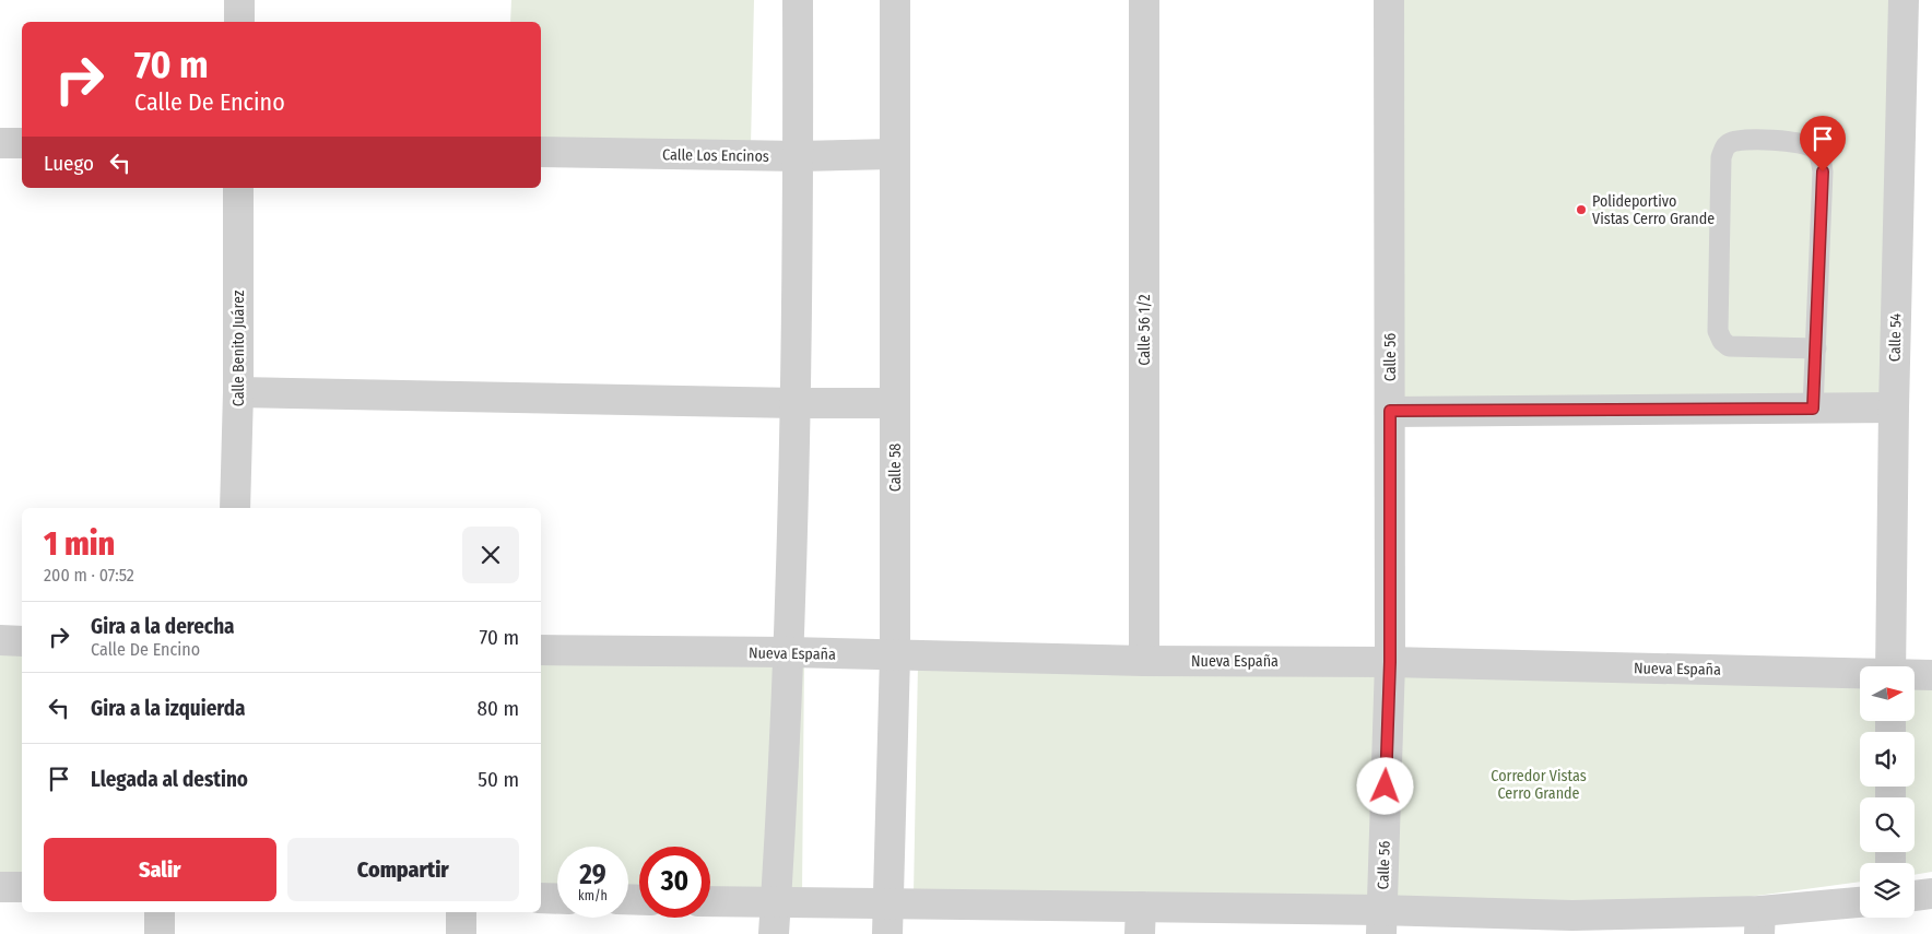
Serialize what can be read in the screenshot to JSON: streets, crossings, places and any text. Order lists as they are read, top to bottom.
{
  "streets": {
    "street": [
      "Calle Los Encinos",
      "Calle 56 1/2",
      "Calle 54",
      "Calle Benito Juárez",
      "Calle 56",
      "Calle 58",
      "Nueva España"
    ]
  },
  "crossings": [
    ["Calle Los Encinos", "Calle 58"],
    ["Calle 56 1/2", "Nueva España"],
    ["Calle 56", "Nueva España"],
    ["Calle 58", "Nueva España"]
  ],
  "parks": ["Corredor Vistas Cerro Grande"],
  "places": ["Polideportivo Vistas Cerro Grande"],
  "north": "right",
  "page": {
    "turn": ["70 m", "Calle De Encino"],
    "then": "Luego",
    "heading": ["1 min", "200 m · 07:52"],
    "list": [
      {
        "name": "Gira a la derecha",
        "note": "Calle De Encino",
        "value": "70 m"
      },
      {
        "name": "Gira a la izquierda",
        "value": "80 m"
      },
      {
        "name": "Llegada al destino",
        "value": "50 m"
      }
    ],
    "buttons": ["Salir", "Compartir"],
    "speed": "29 km/h",
    "limit": "30"
  }
}
